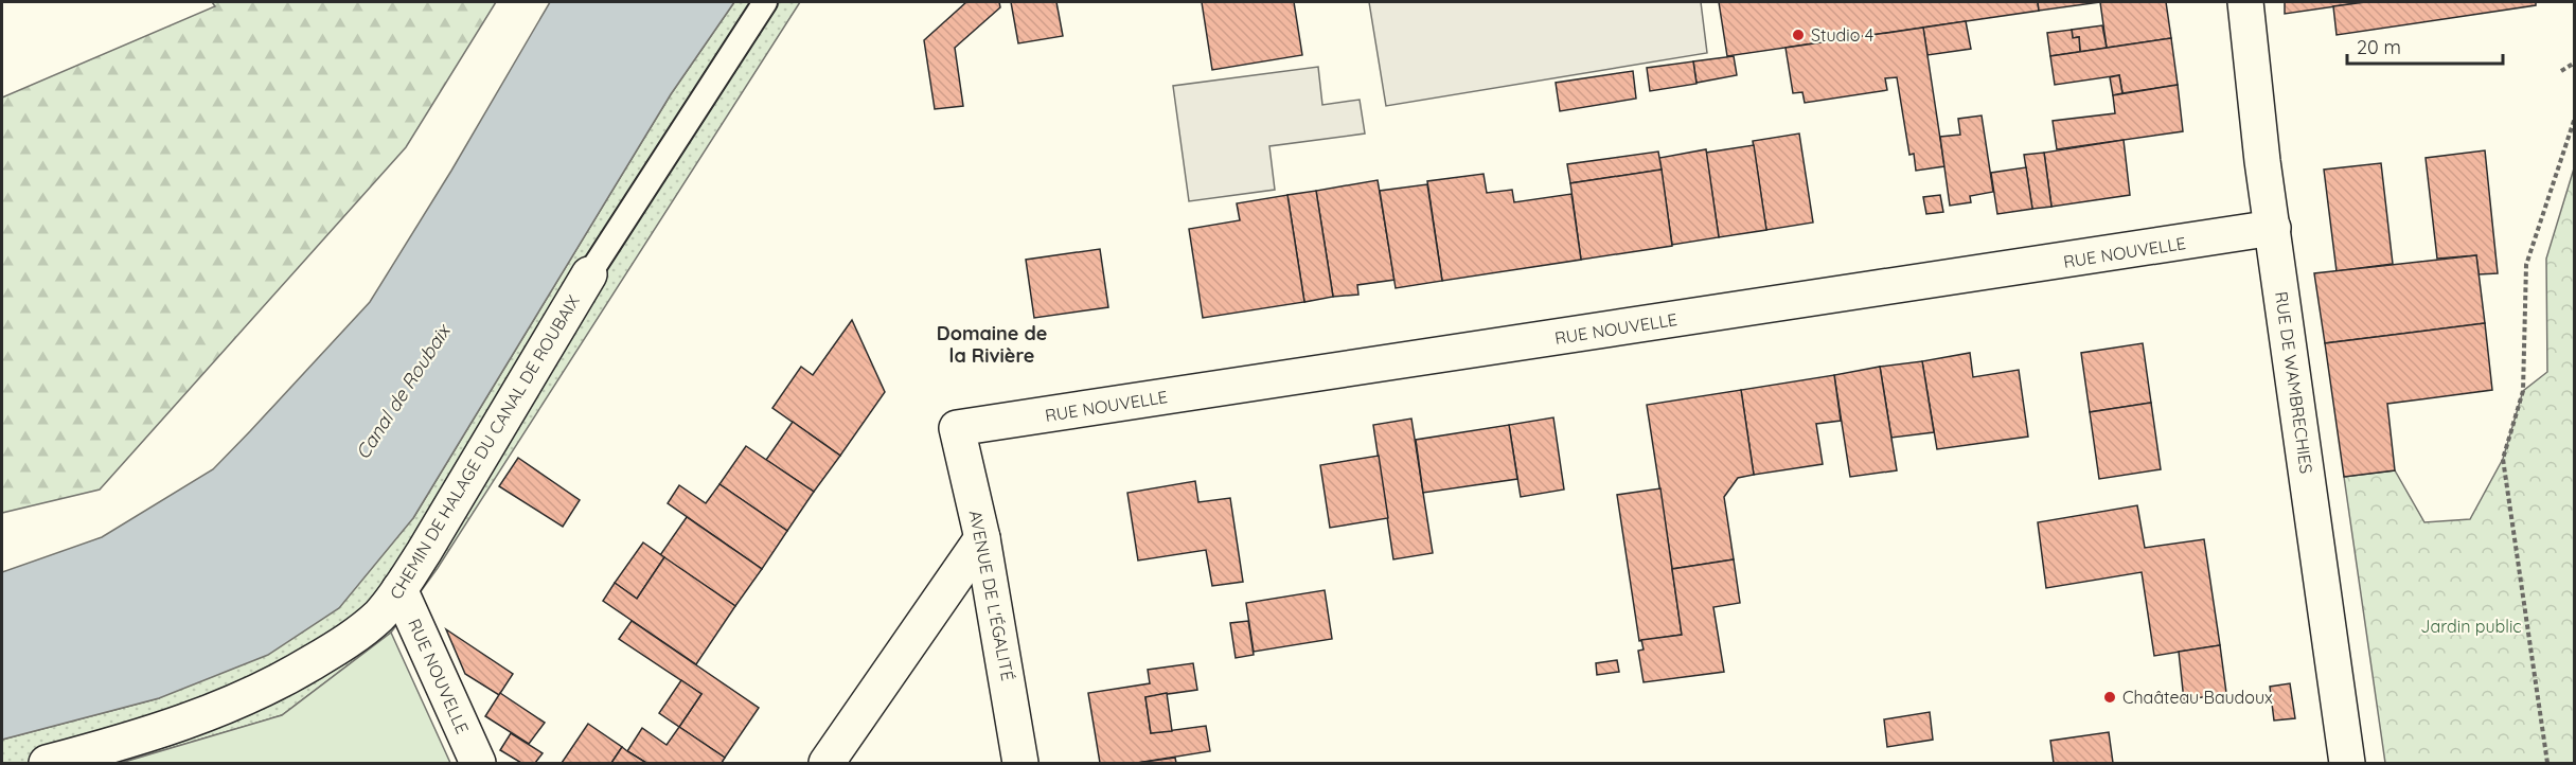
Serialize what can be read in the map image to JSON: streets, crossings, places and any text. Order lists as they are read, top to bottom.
{
  "streets": {
    "street": [
      "RUE NOUVELLE",
      "RUE DE WAMBRECHIES",
      "CHEMIN DE HALAGE DU CANAL DE ROUBAIX",
      "AVENUE DE L'ÉGALITÉ"
    ]
  },
  "crossings": [
    ["RUE NOUVELLE", "RUE DE WAMBRECHIES"],
    ["RUE NOUVELLE", "CHEMIN DE HALAGE DU CANAL DE ROUBAIX"],
    ["RUE NOUVELLE", "AVENUE DE L'ÉGALITÉ"]
  ],
  "districts": ["Domaine de la Rivière"],
  "water": ["Canal de Roubaix"],
  "parks": ["Jardin public"],
  "places": ["Studio 4", "Chaâteau Baudoux"],
  "scale_bar": "20 m"
}
